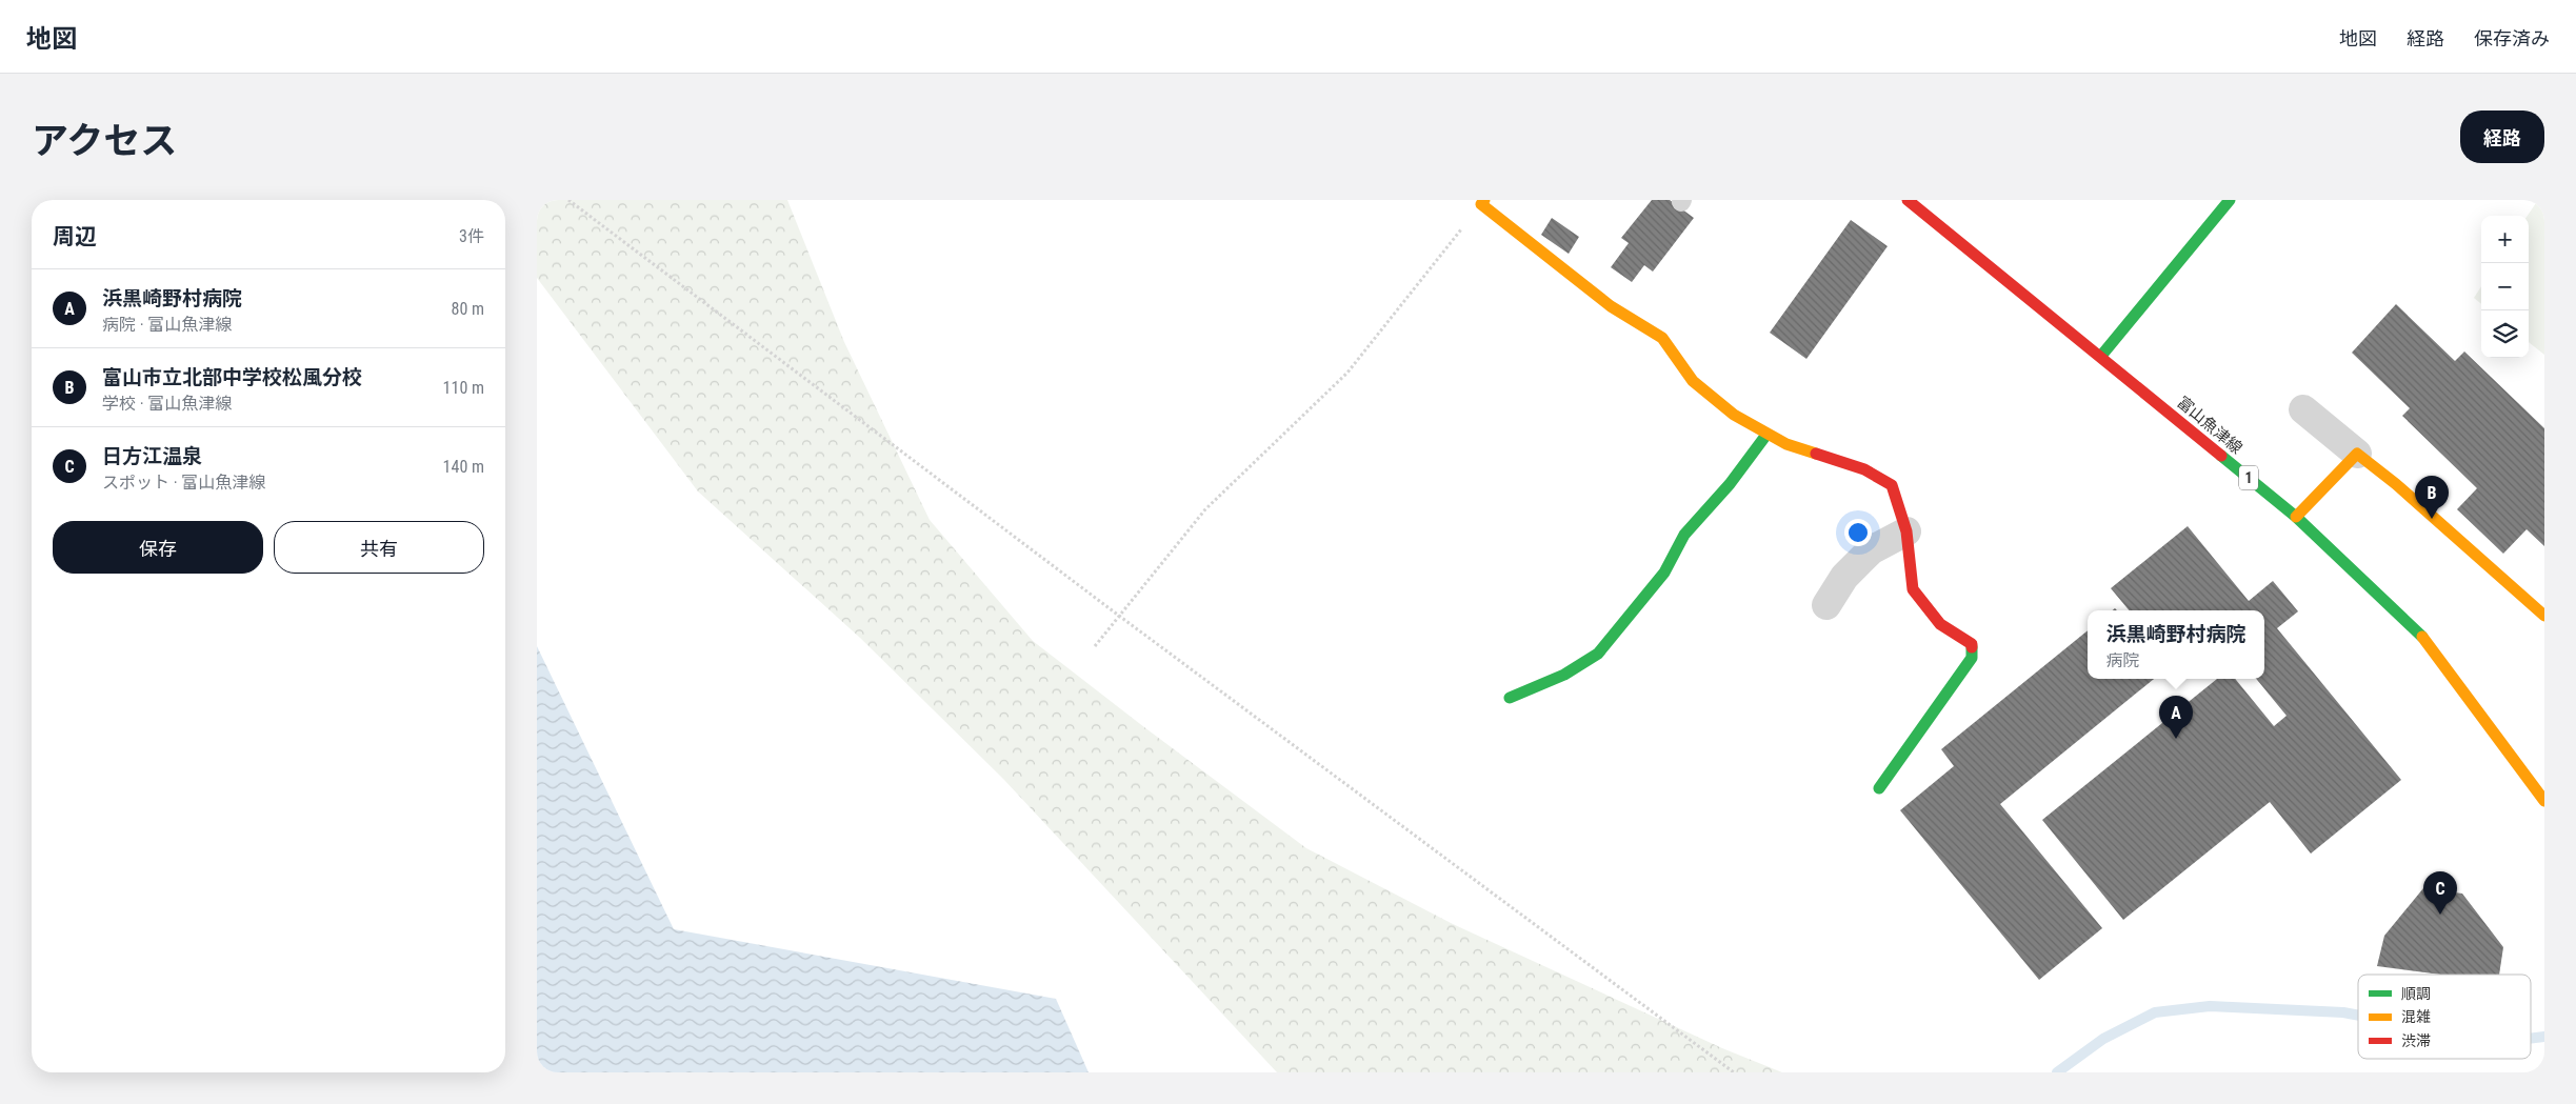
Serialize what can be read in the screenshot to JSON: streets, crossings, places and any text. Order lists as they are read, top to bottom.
{
  "streets": {
    "street": ["富山魚津線", "1"]
  },
  "legend": ["順調", "混雑", "渋滞"],
  "page": {
    "header": "地図",
    "nav": ["地図", "経路", "保存済み"],
    "title": "アクセス",
    "buttons": [
      "経路",
      ["保存", "共有"]
    ],
    "heading": ["周辺", "3件"],
    "map_buttons": ["+", "−"],
    "list": [
      {
        "mark": "A",
        "name": "浜黒崎野村病院",
        "note": "病院 · 富山魚津線",
        "value": "80 m"
      },
      {
        "mark": "B",
        "name": "富山市立北部中学校松風分校",
        "note": "学校 · 富山魚津線",
        "value": "110 m"
      },
      {
        "mark": "C",
        "name": "日方江温泉",
        "note": "スポット · 富山魚津線",
        "value": "140 m"
      }
    ],
    "pins": ["B", "A", "C"],
    "popup": ["浜黒崎野村病院", "病院"]
  }
}
